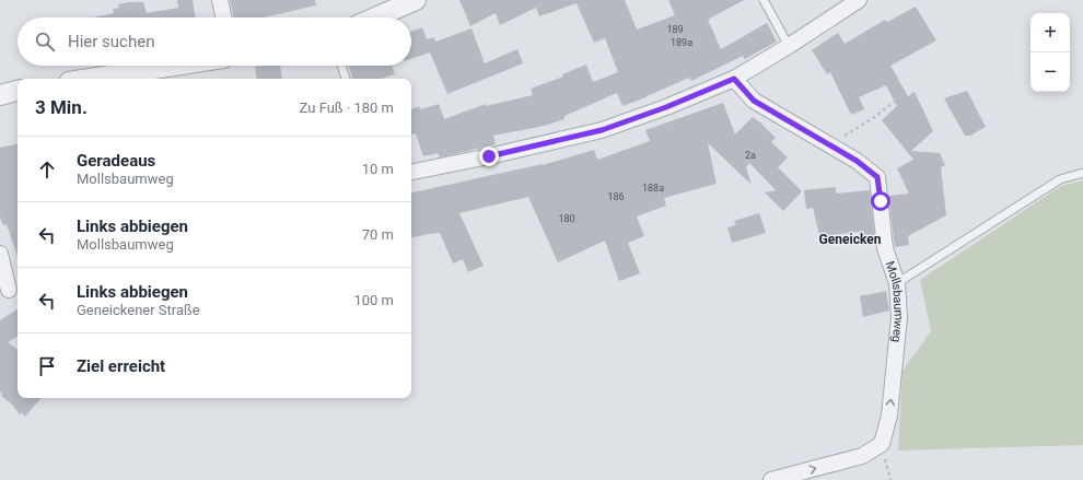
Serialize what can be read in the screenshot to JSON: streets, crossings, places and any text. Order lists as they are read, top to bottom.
{
  "streets": {
    "street": ["Mollsbaumweg"]
  },
  "one_way": ["Mollsbaumweg"],
  "districts": ["Geneicken"],
  "house_numbers": [
    "189",
    "189a",
    "2a",
    "188a",
    "186",
    "180"
  ],
  "page": {
    "map_buttons": ["+", "−"],
    "search": "Hier suchen",
    "heading": ["3 Min.", "Zu Fuß · 180 m"],
    "list": [
      ["Geradeaus", "Mollsbaumweg", "10 m"],
      ["Links abbiegen", "Mollsbaumweg", "70 m"],
      ["Links abbiegen", "Geneickener Straße", "100 m"],
      "Ziel erreicht"
    ]
  }
}
